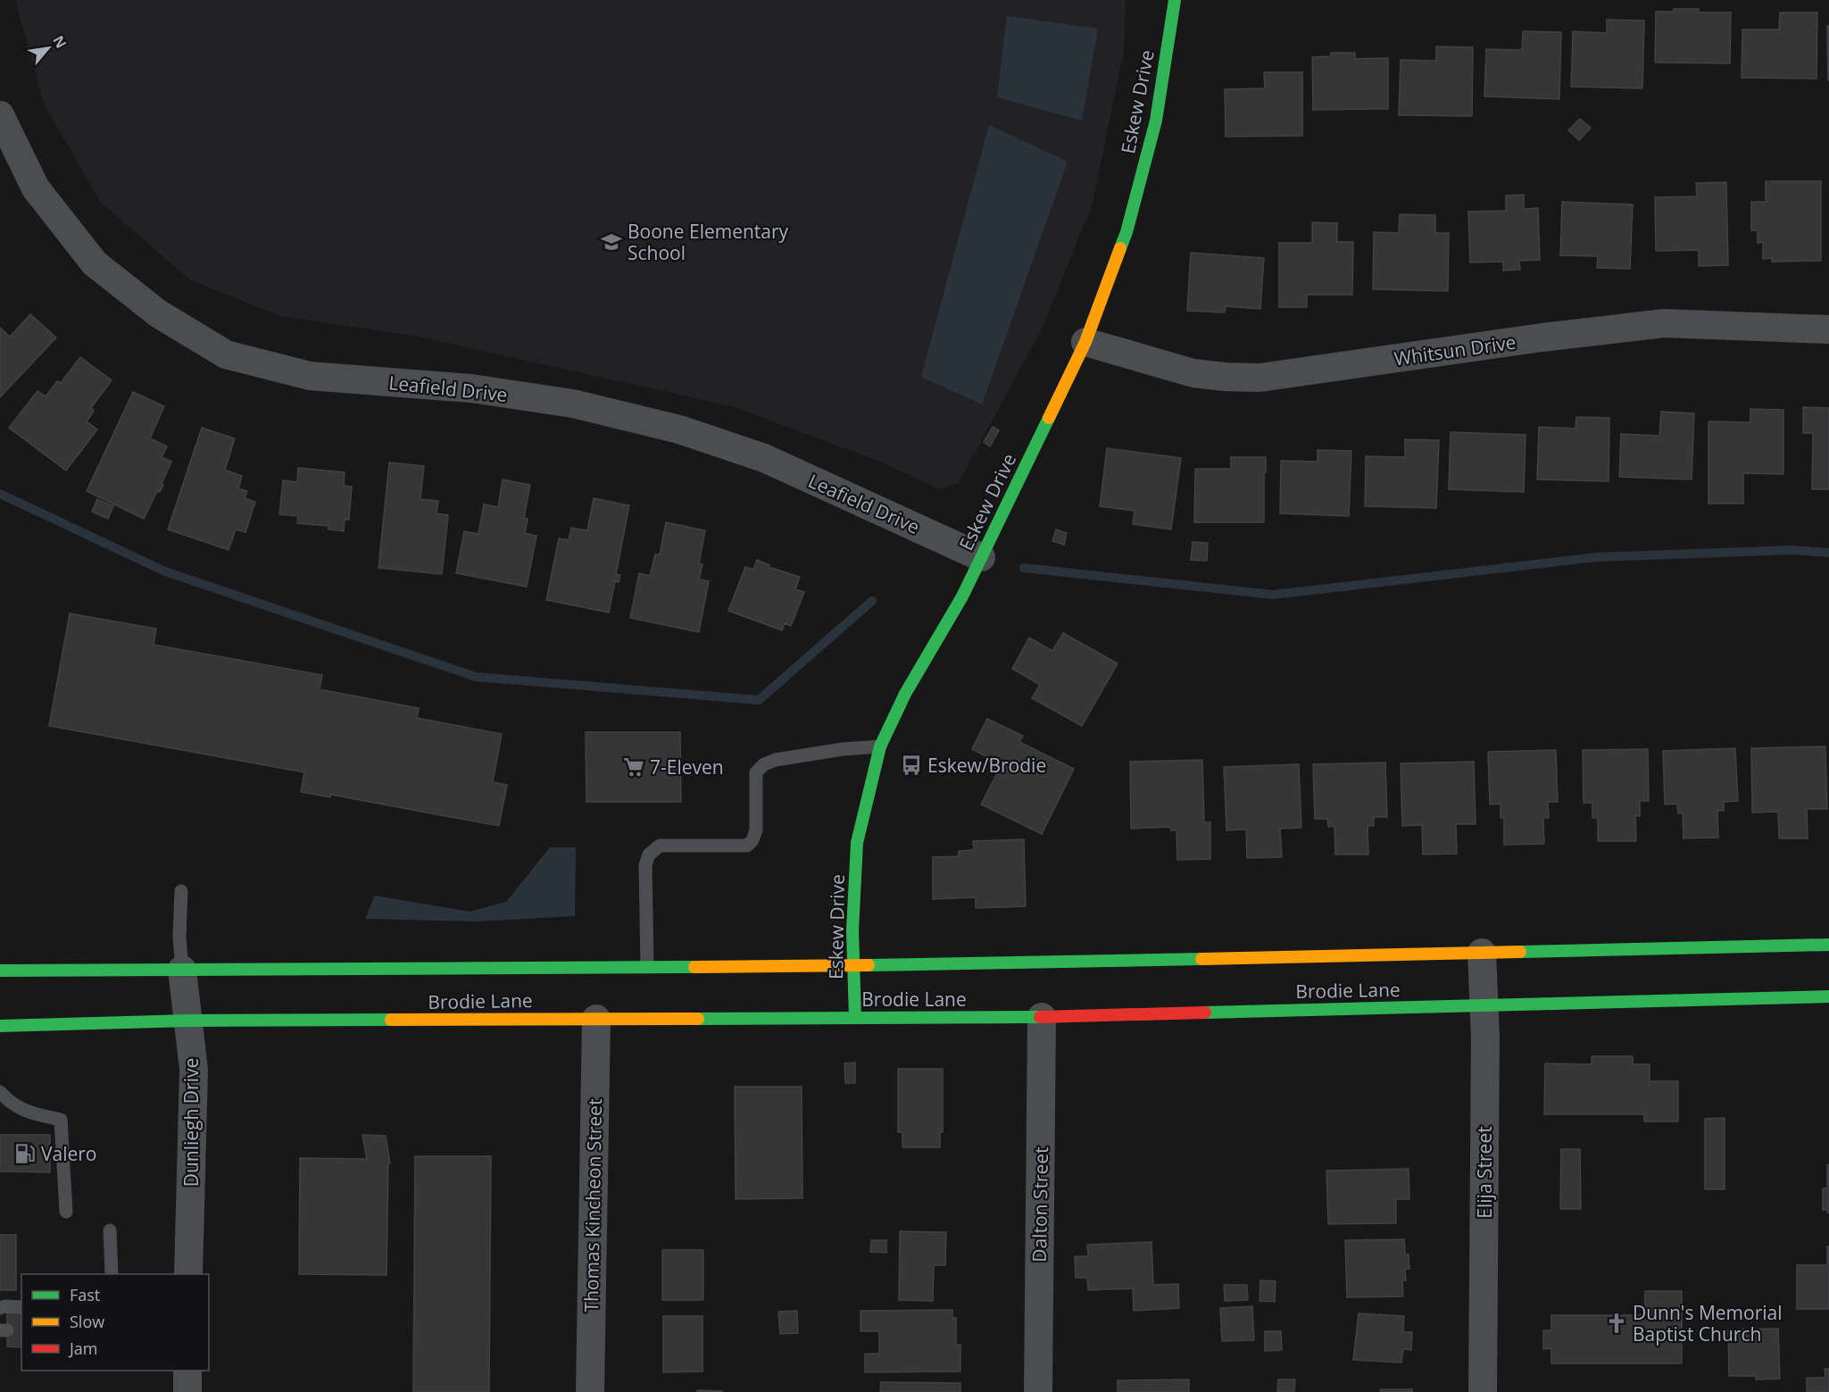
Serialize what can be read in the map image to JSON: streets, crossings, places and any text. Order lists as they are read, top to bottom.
{
  "streets": {
    "main road": ["Eskew Drive", "Brodie Lane"],
    "street": [
      "Whitsun Drive",
      "Leafield Drive",
      "Dunliegh Drive",
      "Elija Street",
      "Dalton Street",
      "Thomas Kincheon Street"
    ]
  },
  "crossings": [
    ["Eskew Drive", "Whitsun Drive"],
    ["Eskew Drive", "Leafield Drive"],
    ["Eskew Drive", "Brodie Lane"],
    ["Brodie Lane", "Dunliegh Drive"],
    ["Brodie Lane", "Elija Street"],
    ["Brodie Lane", "Dalton Street"],
    ["Brodie Lane", "Thomas Kincheon Street"]
  ],
  "places": {
    "school or university": ["Boone Elementary School"],
    "bus stop": ["Eskew/Brodie"],
    "supermarket": ["7-Eleven"],
    "fuel station": ["Valero"],
    "church": ["Dunn's Memorial Baptist Church"]
  },
  "legend": ["Fast", "Slow", "Jam"],
  "north": "top right"
}
